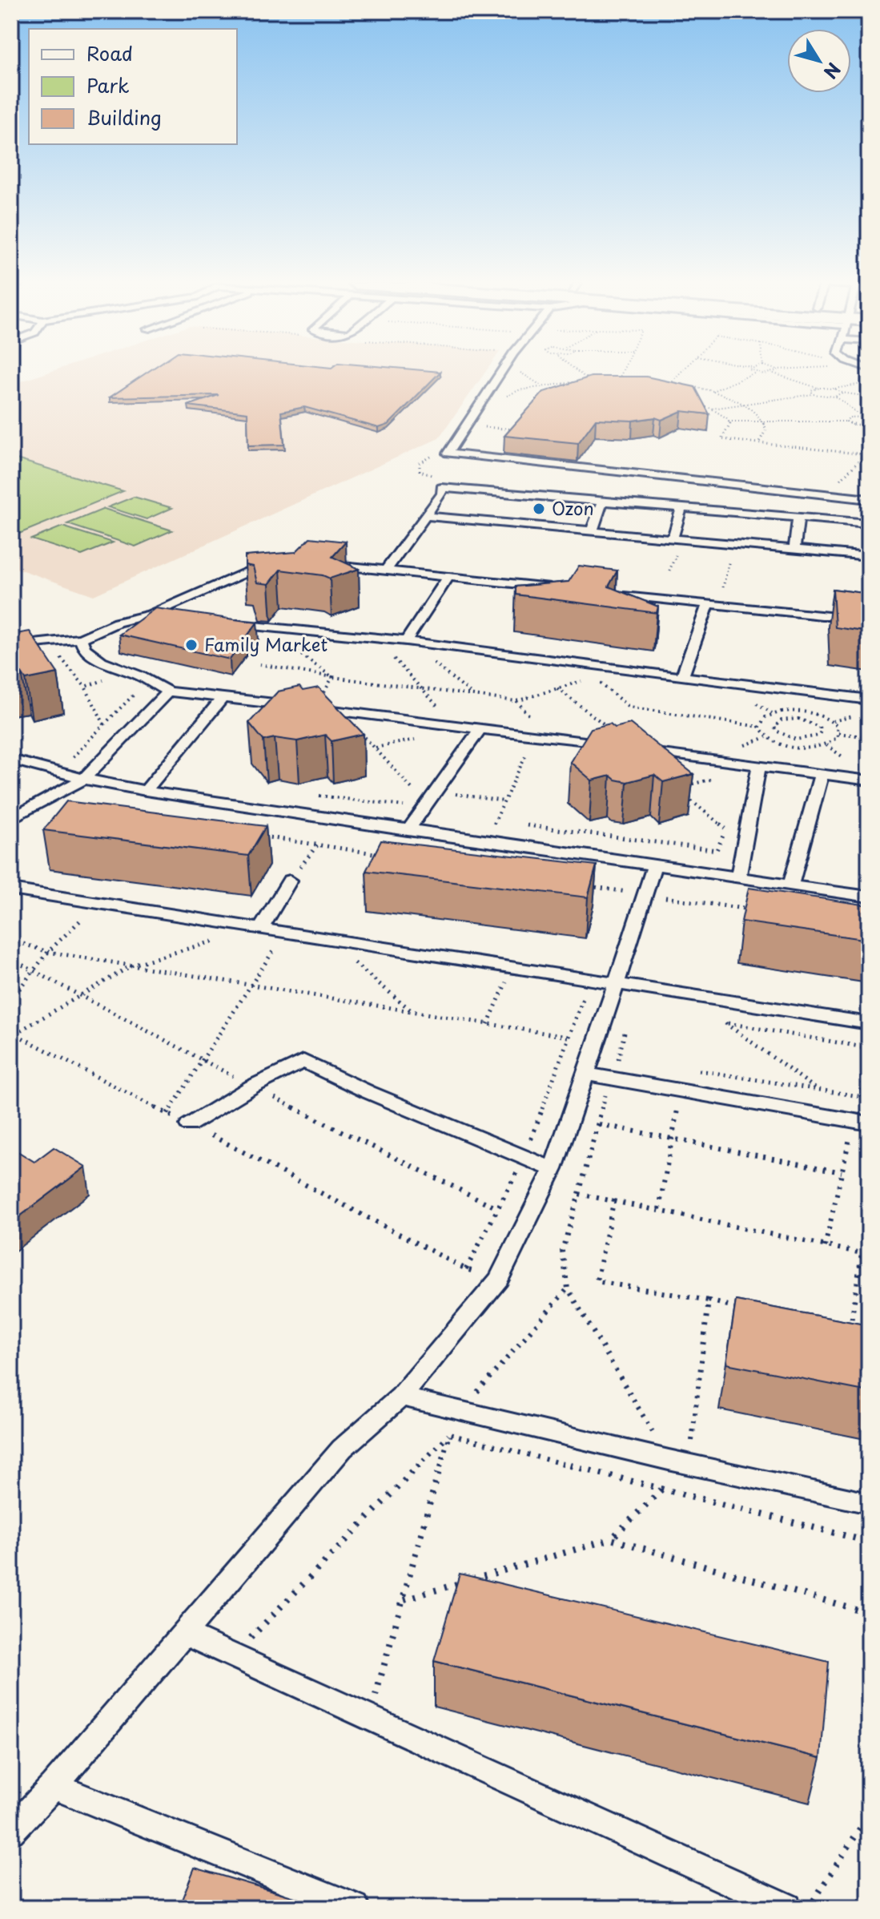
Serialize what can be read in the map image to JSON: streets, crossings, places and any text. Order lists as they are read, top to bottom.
{
  "places": ["Ozon", "Family Market"],
  "legend": ["Road", "Park", "Building"],
  "north": "bottom right"
}
